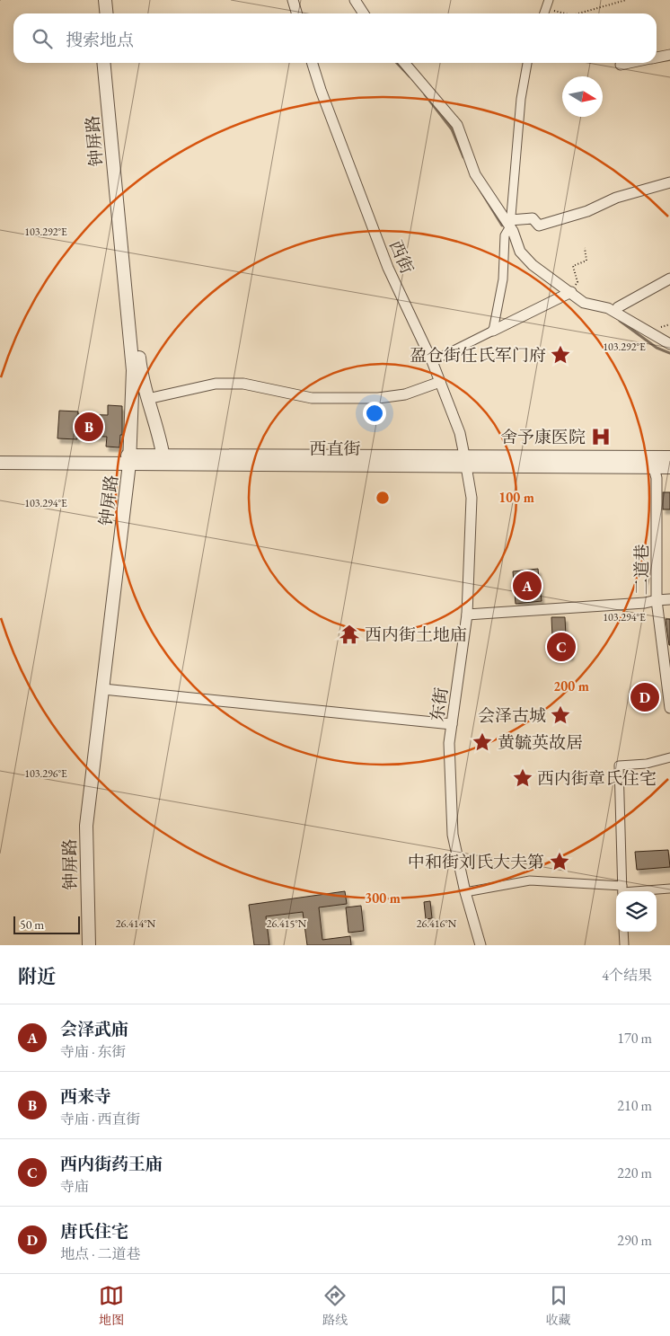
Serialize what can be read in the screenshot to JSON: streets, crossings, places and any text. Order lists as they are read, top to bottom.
{
  "streets": {
    "street": [
      "钟屏路",
      "西街",
      "西直街",
      "二道巷",
      "东街"
    ]
  },
  "crossings": [
    ["钟屏路", "西直街"],
    ["西街", "西直街"],
    ["西街", "东街"],
    ["西直街", "二道巷"],
    ["西直街", "东街"]
  ],
  "places": {
    "place": [
      "盈仓街任氏军门府",
      "会泽古城",
      "黄毓英故居",
      "西内街章氏住宅",
      "中和街刘氏大夫第"
    ],
    "hospital": ["舍予康医院"],
    "temple": ["西内街土地庙"]
  },
  "scale_bar": "50 m",
  "north": "right",
  "page": {
    "search": "搜索地点",
    "pins": [
      "B",
      "A",
      "C",
      "D"
    ],
    "scale": "50 m",
    "heading": ["附近", "4个结果"],
    "list": [
      {
        "mark": "A",
        "name": "会泽武庙",
        "note": "寺庙 · 东街",
        "value": "170 m"
      },
      {
        "mark": "B",
        "name": "西来寺",
        "note": "寺庙 · 西直街",
        "value": "210 m"
      },
      {
        "mark": "C",
        "name": "西内街药王庙",
        "note": "寺庙",
        "value": "220 m"
      },
      {
        "mark": "D",
        "name": "唐氏住宅",
        "note": "地点 · 二道巷",
        "value": "290 m"
      }
    ],
    "nav": ["地图", "路线", "收藏"]
  },
  "coordinates": [
    "103.292°E",
    "103.294°E",
    "103.296°E",
    "26.414°N",
    "26.415°N",
    "26.416°N"
  ],
  "rings": ["100 m", "200 m", "300 m"]
}
